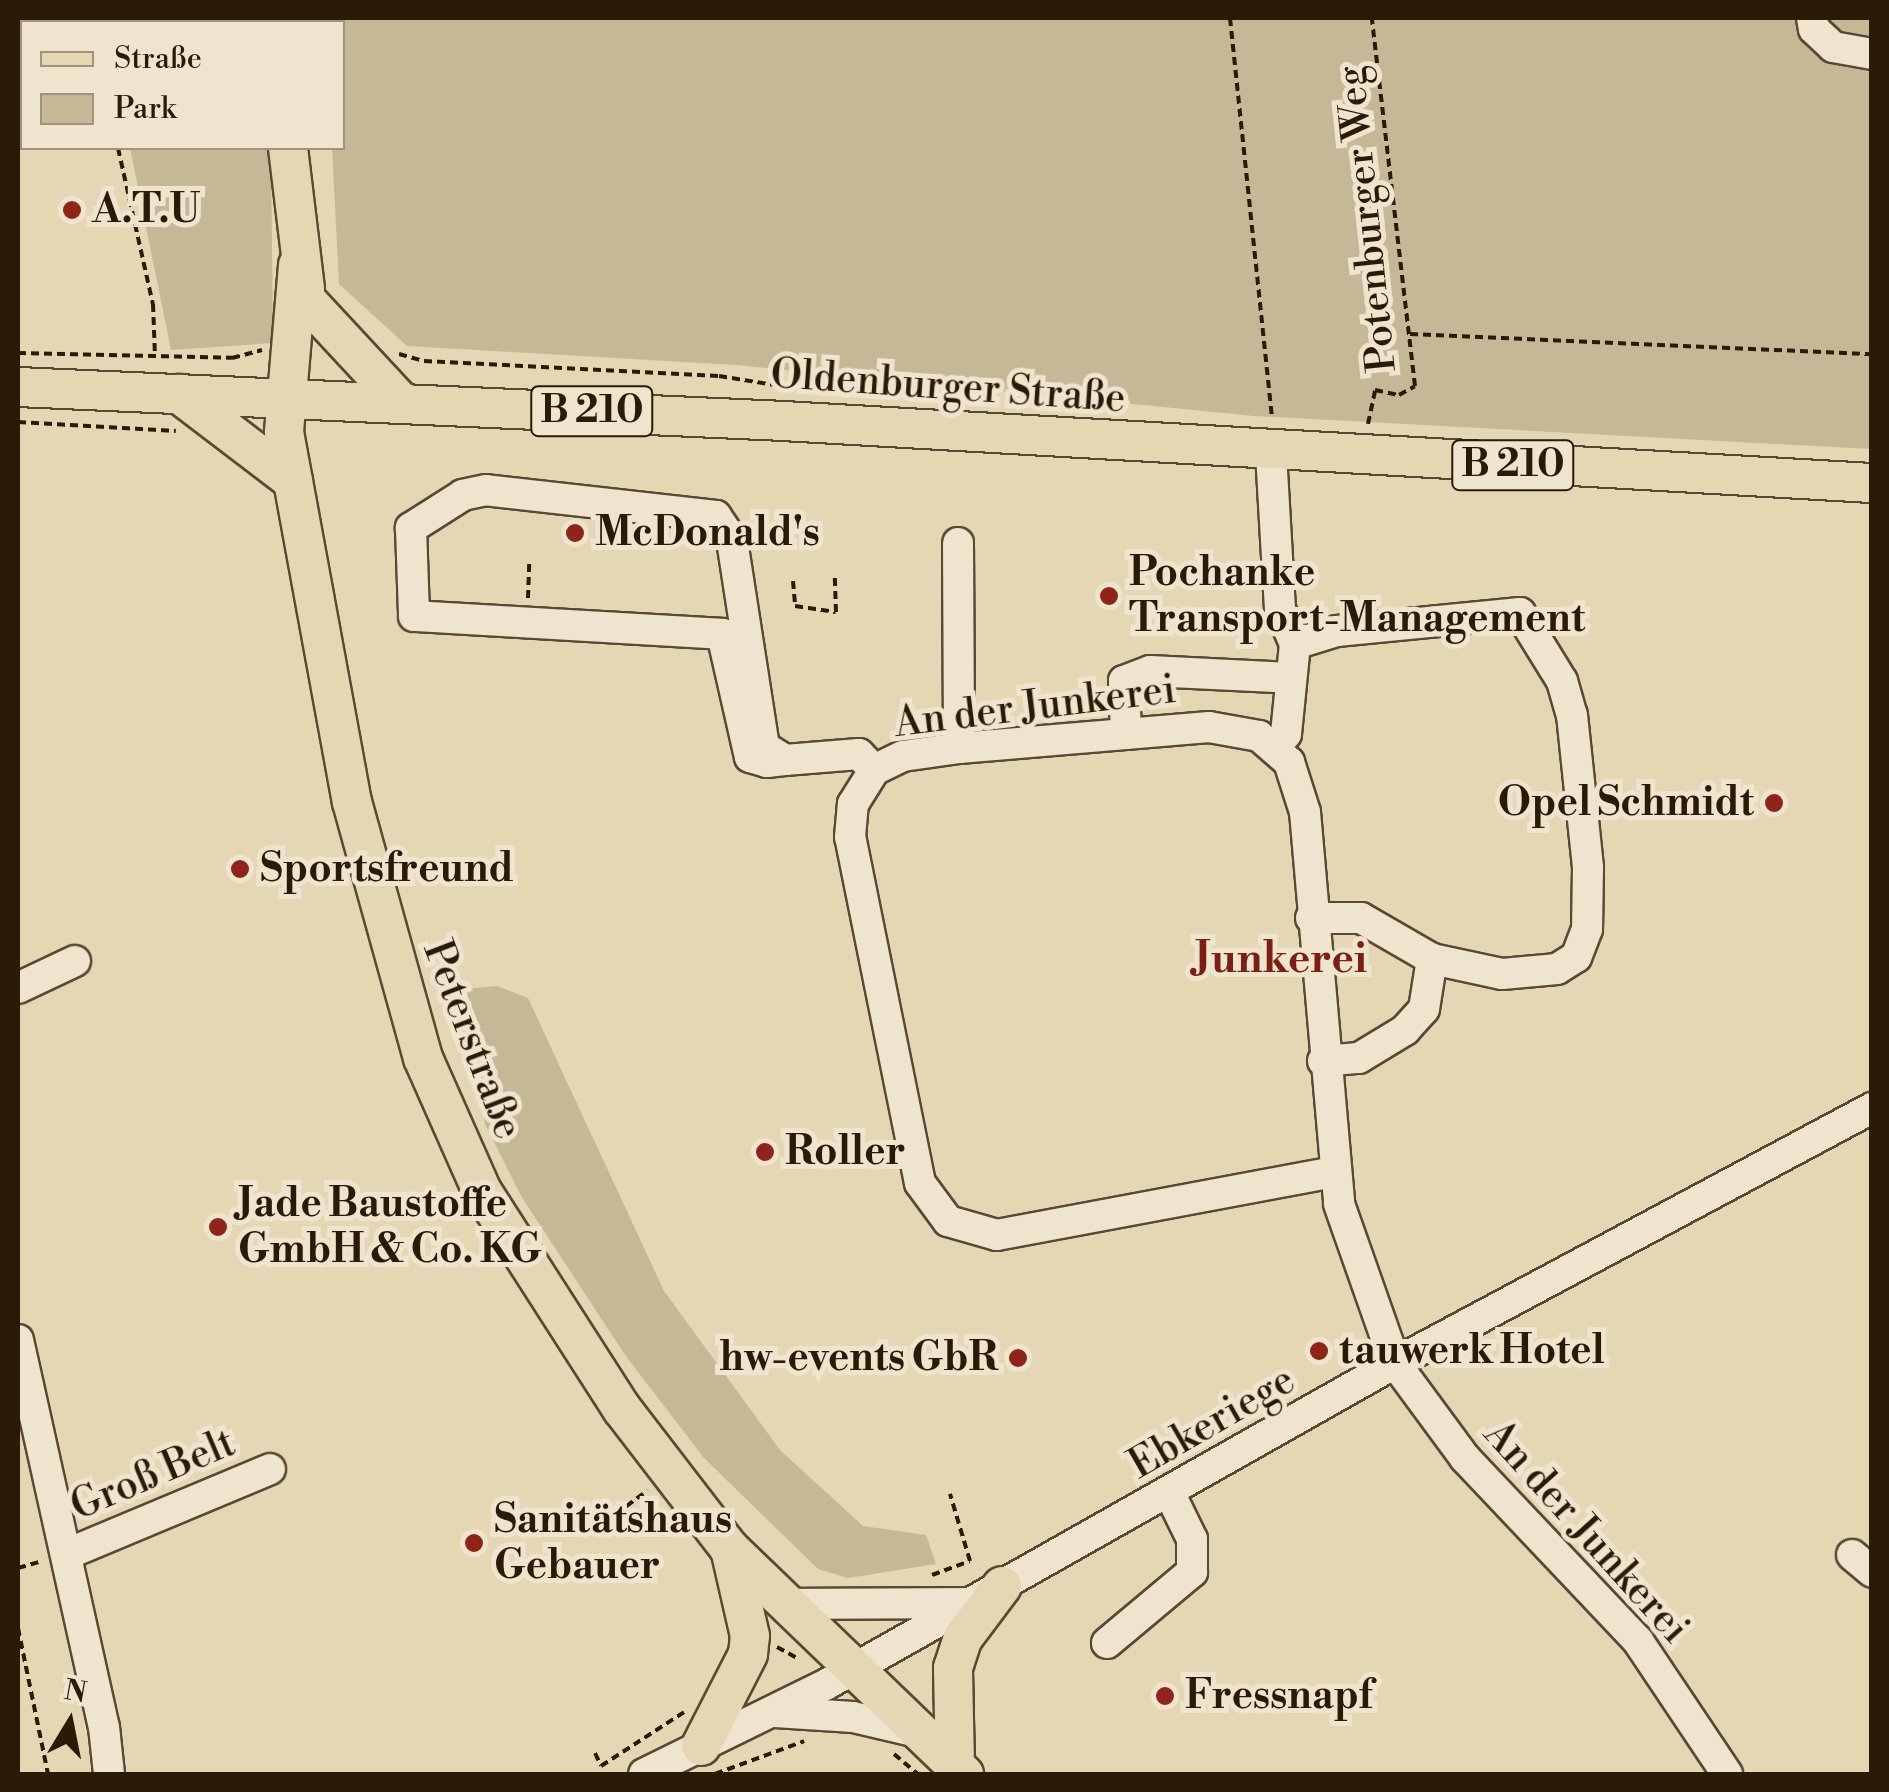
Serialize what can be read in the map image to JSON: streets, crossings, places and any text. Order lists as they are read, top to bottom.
{
  "streets": {
    "main road": ["Oldenburger Straße", "B 210", "Peterstraße"],
    "street": ["An der Junkerei", "Ebkeriege", "Groß Belt"],
    "path": ["Potenburger Weg"]
  },
  "crossings": [
    ["Oldenburger Straße", "Peterstraße"],
    ["An der Junkerei", "Ebkeriege"],
    ["Peterstraße", "Ebkeriege"]
  ],
  "districts": ["Junkerei"],
  "places": [
    "A.T.U",
    "McDonald's",
    "Pochanke Transport-Management",
    "Opel Schmidt",
    "Sportsfreund",
    "Roller",
    "Jade Baustoffe GmbH & Co. KG",
    "tauwerk Hotel",
    "hw-events GbR",
    "Sanitätshaus Gebauer",
    "Fressnapf"
  ],
  "legend": ["Straße", "Park"],
  "north": "top"
}
